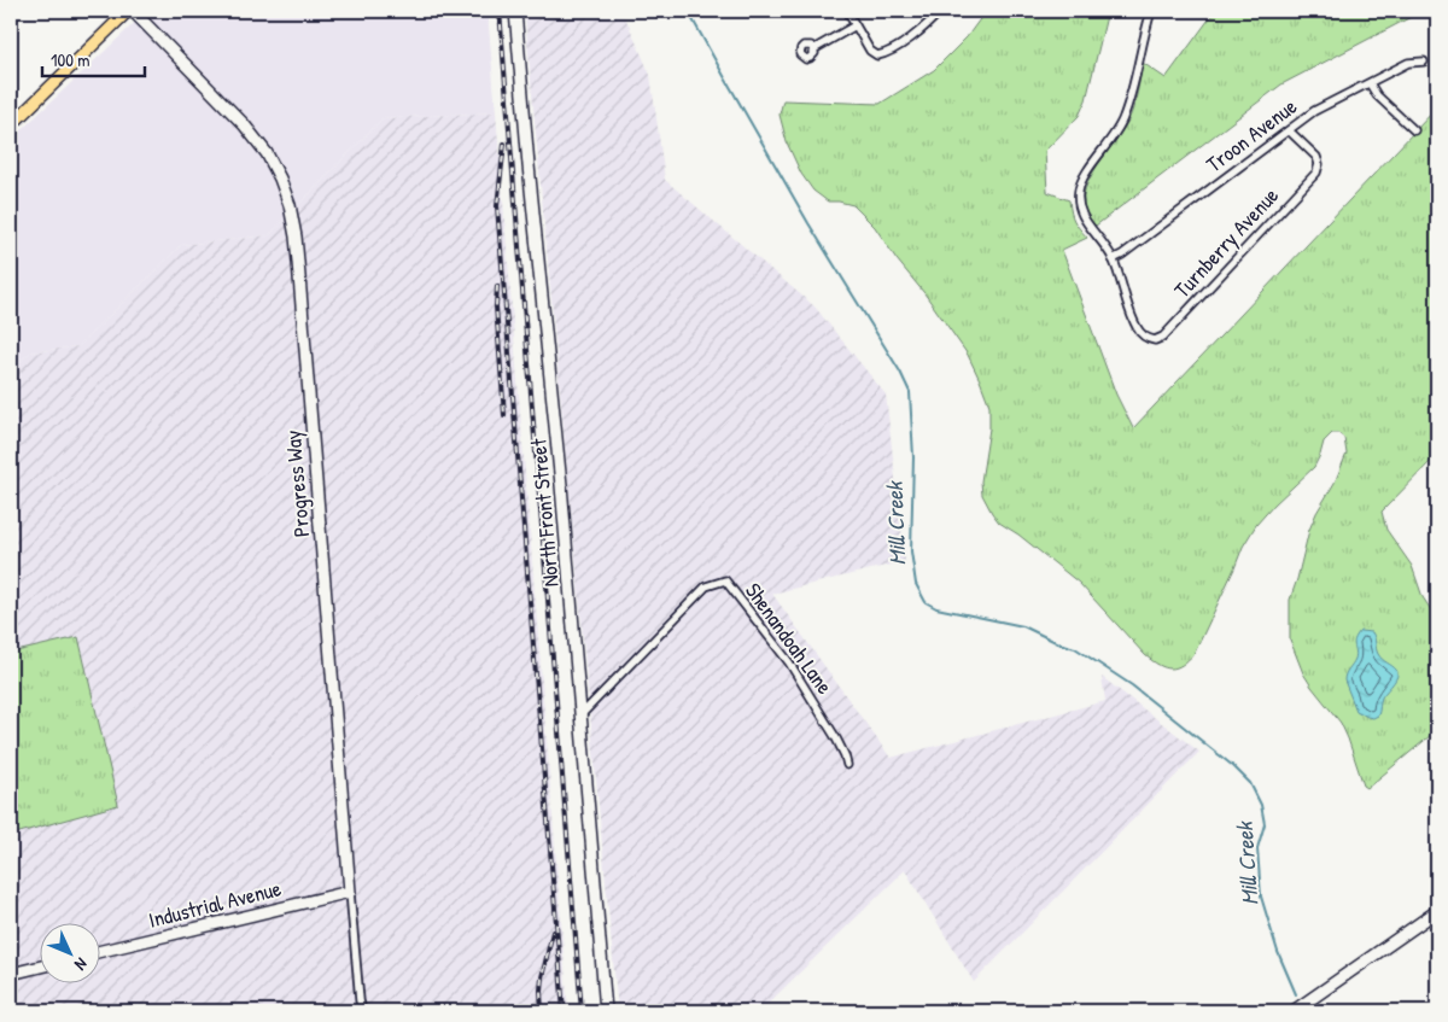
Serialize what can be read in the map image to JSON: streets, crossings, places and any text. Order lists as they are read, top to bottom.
{
  "streets": {
    "street": [
      "Troon Avenue",
      "Turnberry Avenue",
      "Progress Way",
      "North Front Street",
      "Shenandoah Lane",
      "Industrial Avenue"
    ]
  },
  "crossings": [
    ["Troon Avenue", "Turnberry Avenue"],
    ["Progress Way", "Industrial Avenue"],
    ["North Front Street", "Shenandoah Lane"]
  ],
  "water": ["Mill Creek"],
  "scale_bar": "100 m",
  "north": "bottom right"
}
